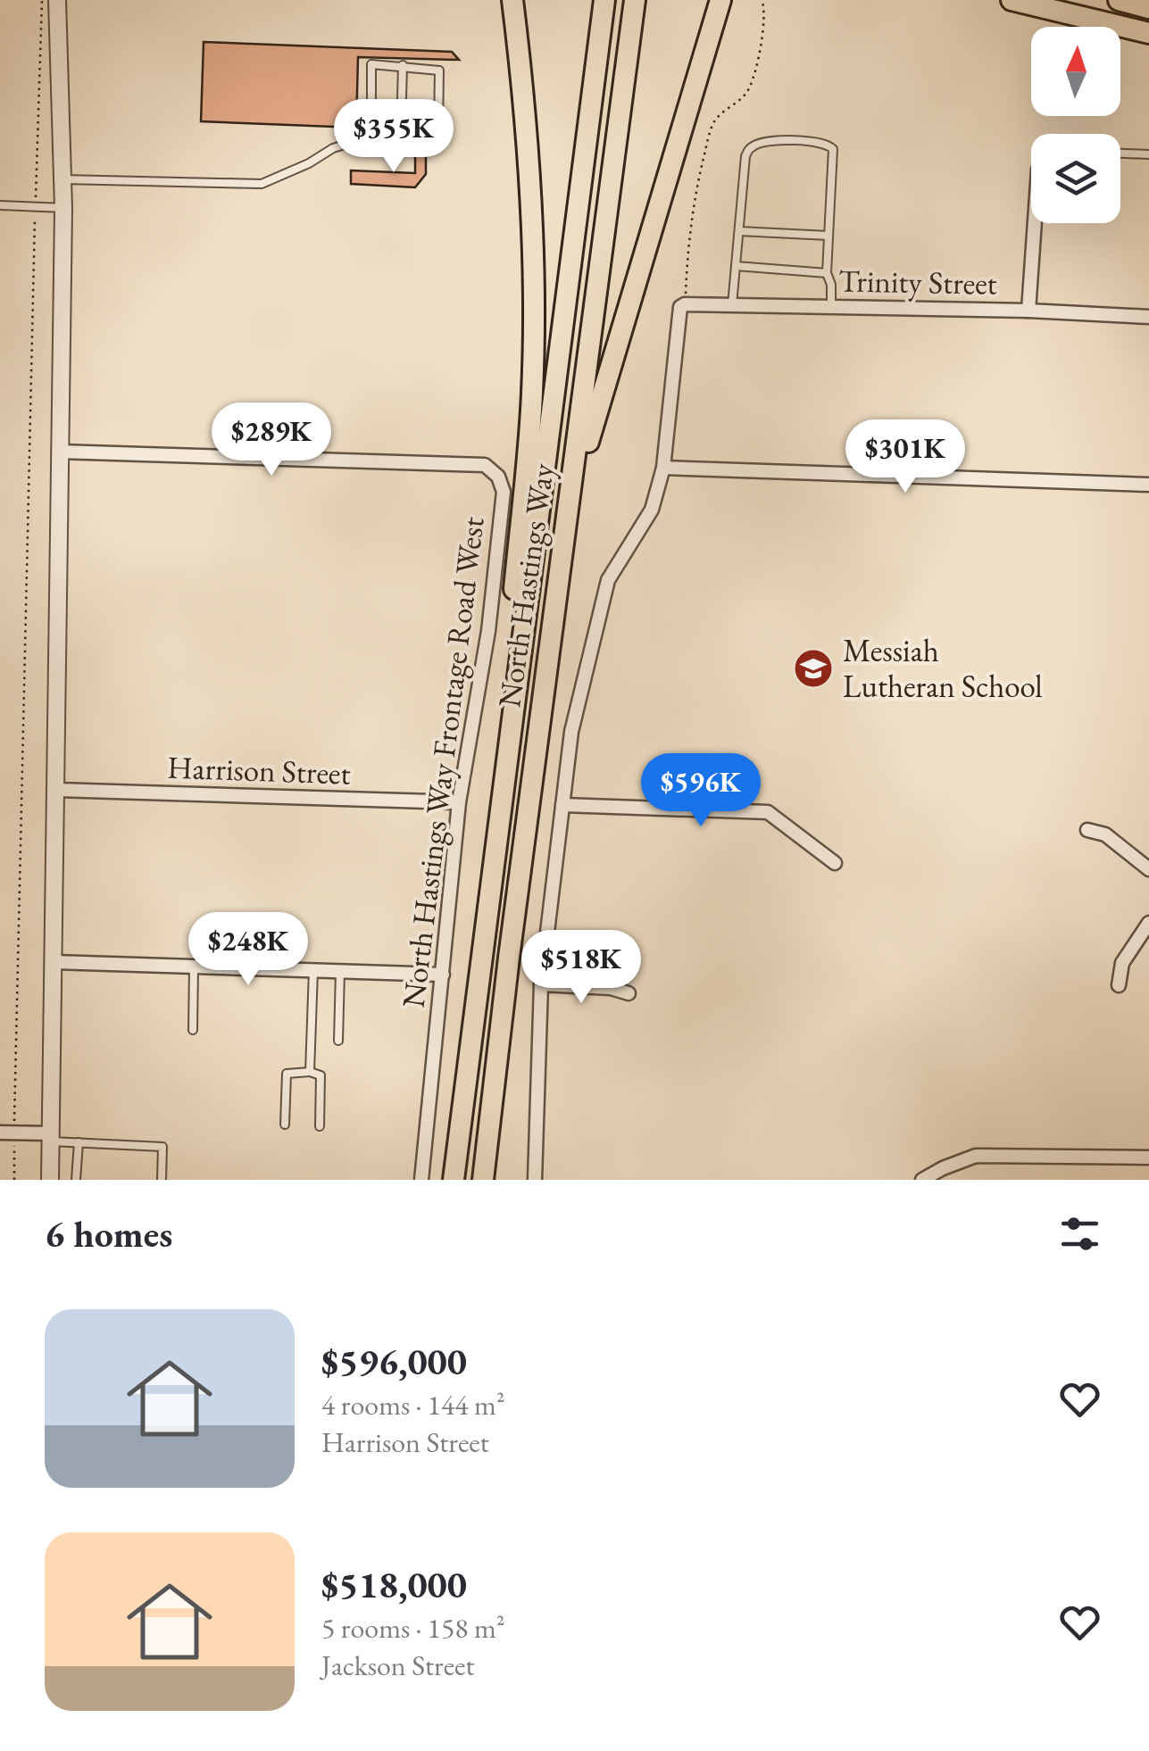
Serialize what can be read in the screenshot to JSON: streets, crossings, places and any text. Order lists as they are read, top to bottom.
{
  "streets": {
    "main road": ["North Hastings Way"],
    "street": ["Trinity Street", "North Hastings Way Frontage Road West", "Harrison Street"]
  },
  "crossings": [
    ["North Hastings Way Frontage Road West", "Harrison Street"]
  ],
  "places": {
    "school or university": ["Messiah Lutheran School"]
  },
  "north": "top",
  "page": {
    "price": [
      "$355K",
      "$289K",
      "$301K",
      "$596K",
      "$248K",
      "$518K"
    ],
    "heading": "6 homes",
    "list": [
      {
        "name": "$596,000",
        "note": "4 rooms · 144 m² · Harrison Street"
      },
      {
        "name": "$518,000",
        "note": "5 rooms · 158 m² · Jackson Street"
      }
    ]
  }
}
